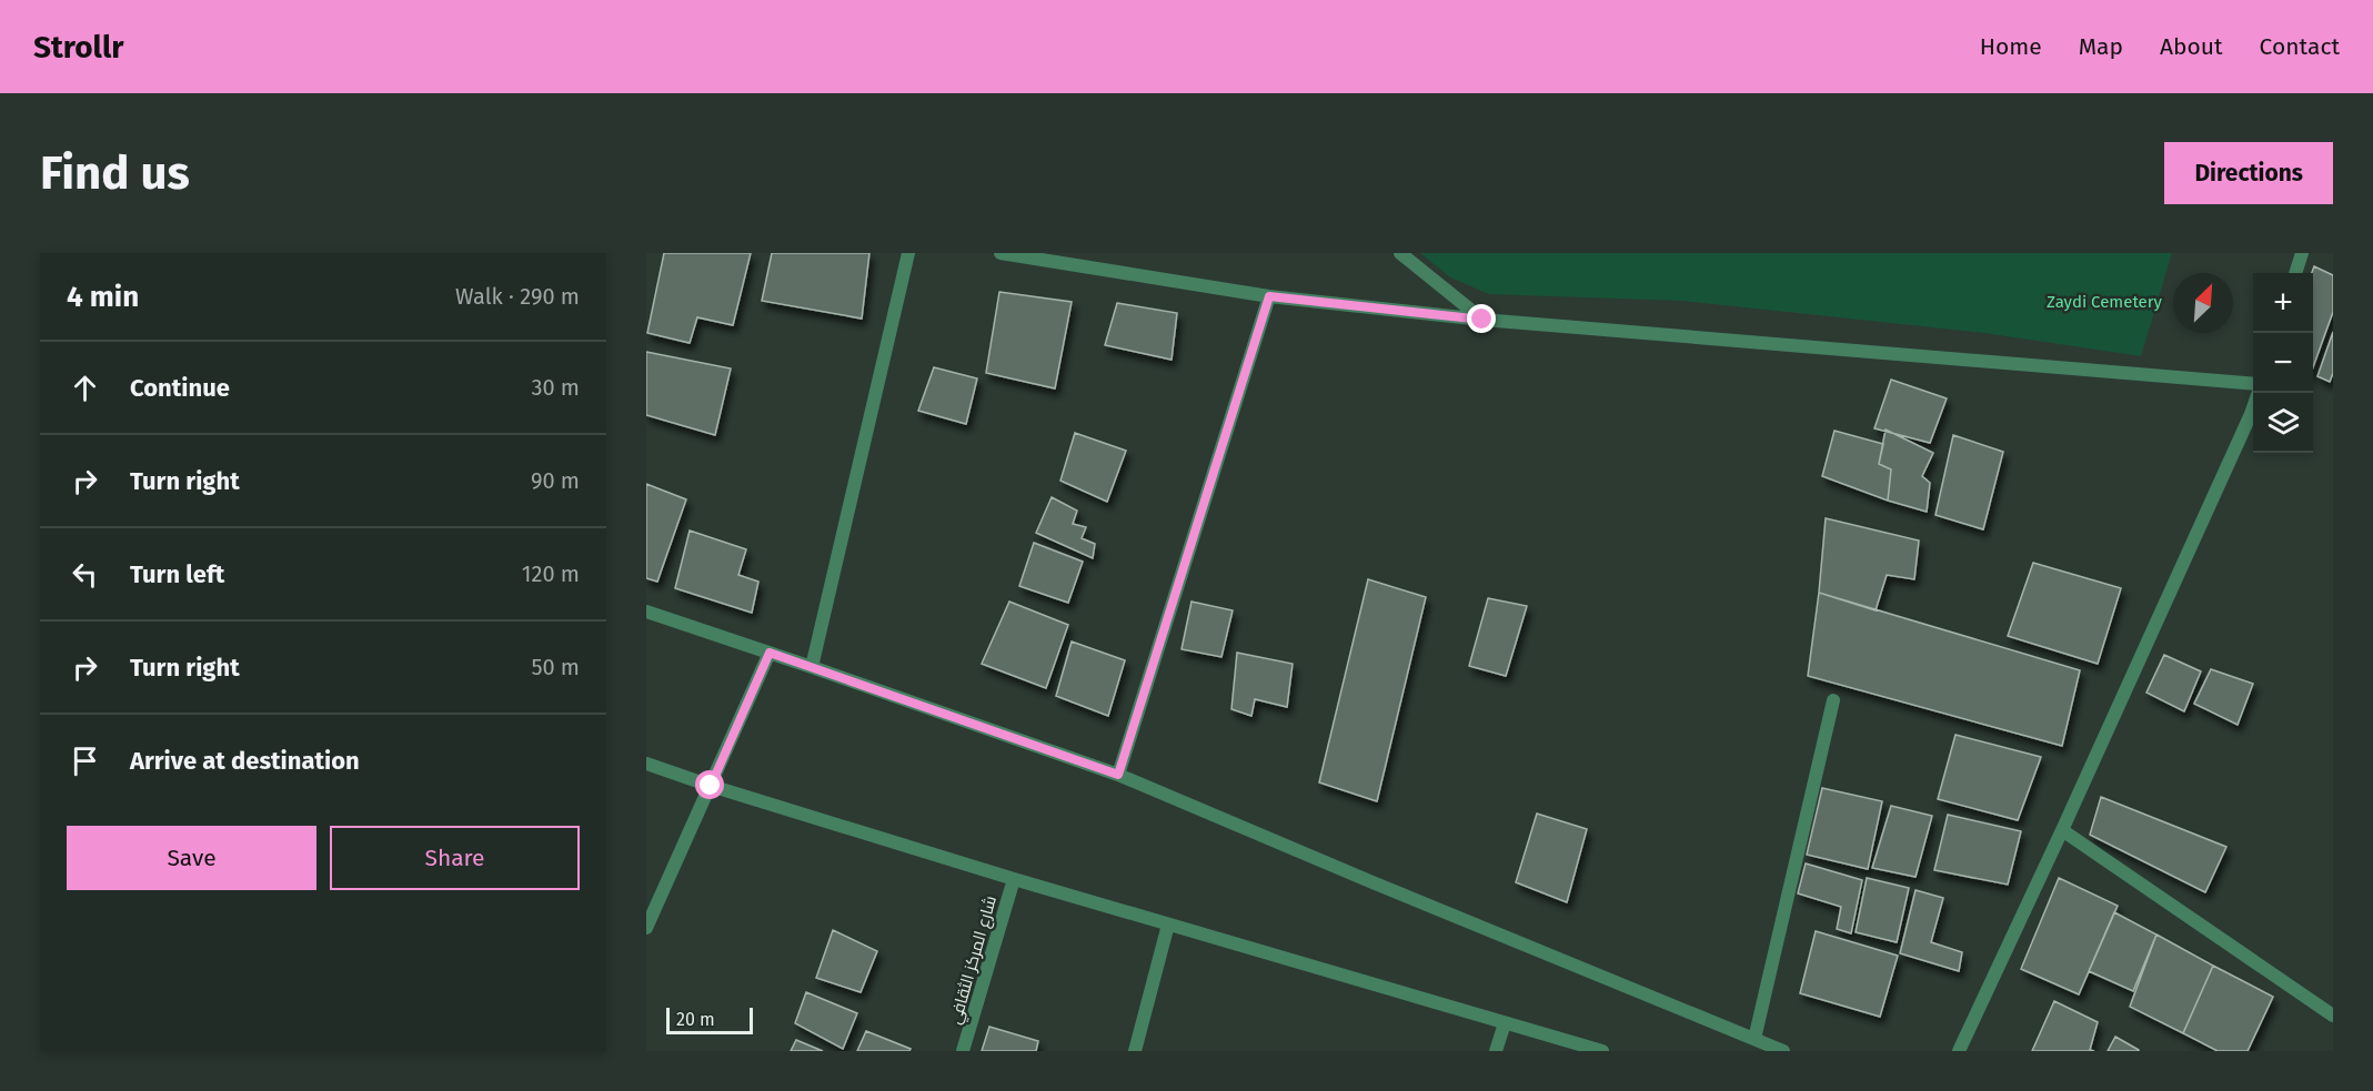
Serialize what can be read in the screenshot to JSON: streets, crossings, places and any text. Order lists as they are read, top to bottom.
{
  "streets": {
    "street": ["شارع المركز الثقافي"]
  },
  "parks": ["Zaydi Cemetery"],
  "scale_bar": "20 m",
  "north": "top right",
  "page": {
    "header": "Strollr",
    "nav": [
      "Home",
      "Map",
      "About",
      "Contact"
    ],
    "buttons": [
      "Directions",
      ["Save", "Share"]
    ],
    "title": "Find us",
    "heading": ["4 min", "Walk · 290 m"],
    "map_buttons": ["+", "−"],
    "list": [
      ["Continue", "30 m"],
      ["Turn right", "90 m"],
      ["Turn left", "120 m"],
      ["Turn right", "50 m"],
      "Arrive at destination"
    ],
    "scale": "20 m"
  }
}
